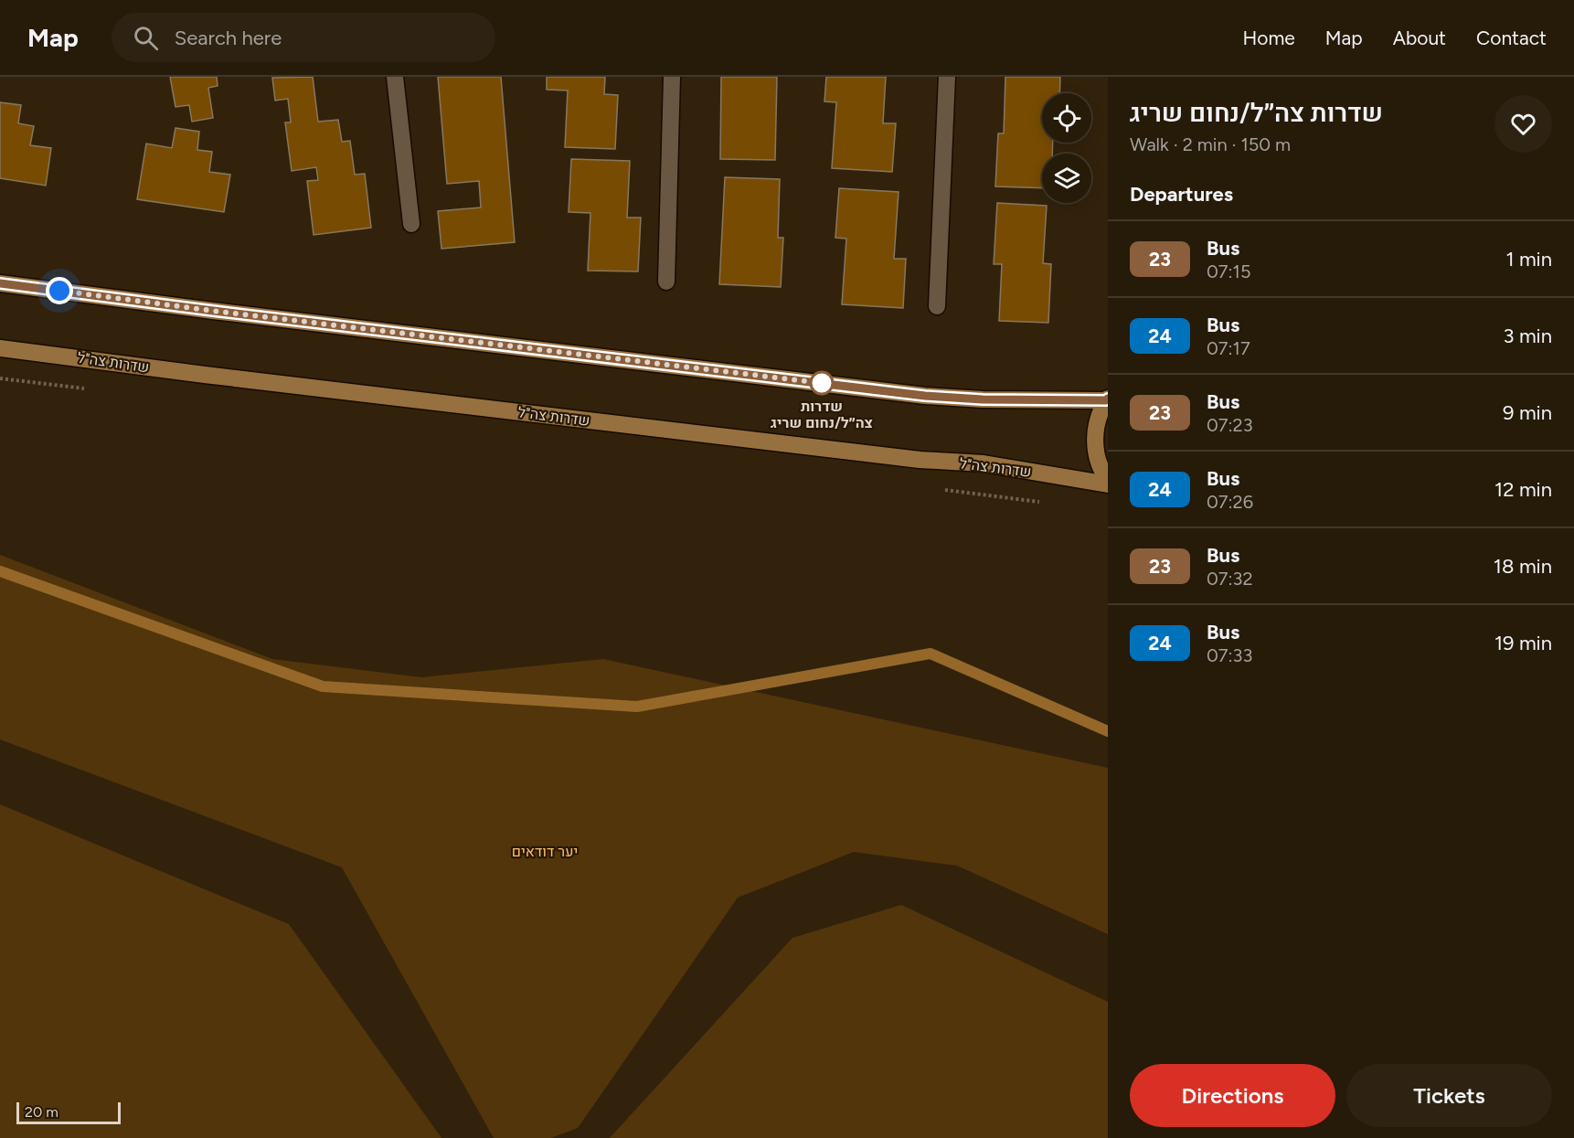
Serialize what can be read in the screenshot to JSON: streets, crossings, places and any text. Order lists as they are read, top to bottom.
{
  "streets": {
    "main road": ["שדרות צה\"ל"]
  },
  "parks": ["יער דודאים"],
  "places": ["שדרות צה״ל/נחום שריג"],
  "lines": ["bus line 23"],
  "scale_bar": "20 m",
  "page": {
    "header": "Map",
    "search": "Search here",
    "nav": [
      "Home",
      "Map",
      "About",
      "Contact"
    ],
    "heading": [
      ["שדרות צה״ל/נחום שריג", "Walk · 2 min · 150 m"],
      "Departures"
    ],
    "list": [
      {
        "mark": "23",
        "name": "Bus",
        "note": "07:15",
        "value": "1 min"
      },
      {
        "mark": "24",
        "name": "Bus",
        "note": "07:17",
        "value": "3 min"
      },
      {
        "mark": "23",
        "name": "Bus",
        "note": "07:23",
        "value": "9 min"
      },
      {
        "mark": "24",
        "name": "Bus",
        "note": "07:26",
        "value": "12 min"
      },
      {
        "mark": "23",
        "name": "Bus",
        "note": "07:32",
        "value": "18 min"
      },
      {
        "mark": "24",
        "name": "Bus",
        "note": "07:33",
        "value": "19 min"
      }
    ],
    "buttons": ["Directions", "Tickets"],
    "scale": "20 m"
  }
}
